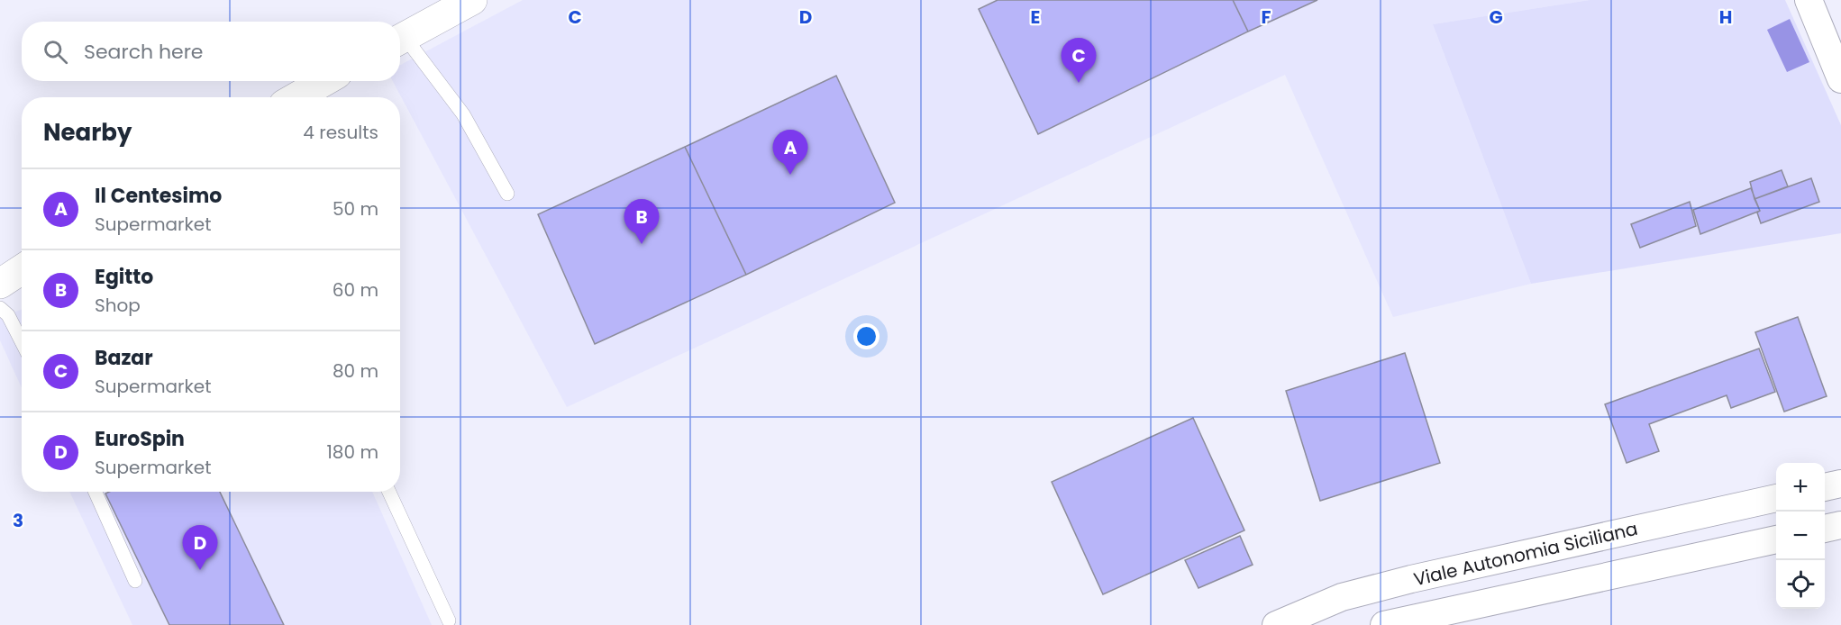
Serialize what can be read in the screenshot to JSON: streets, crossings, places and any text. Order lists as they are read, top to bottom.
{
  "streets": {
    "street": ["Viale Autonomia Siciliana"]
  },
  "page": {
    "search": "Search here",
    "pins": [
      "C",
      "A",
      "B",
      "D"
    ],
    "heading": ["Nearby", "4 results"],
    "list": [
      {
        "mark": "A",
        "name": "Il Centesimo",
        "note": "Supermarket",
        "value": "50 m"
      },
      {
        "mark": "B",
        "name": "Egitto",
        "note": "Shop",
        "value": "60 m"
      },
      {
        "mark": "C",
        "name": "Bazar",
        "note": "Supermarket",
        "value": "80 m"
      },
      {
        "mark": "D",
        "name": "EuroSpin",
        "note": "Supermarket",
        "value": "180 m"
      }
    ],
    "map_buttons": ["+", "−"]
  },
  "grid": {
    "columns": [
      "C",
      "D",
      "E",
      "F",
      "G",
      "H"
    ],
    "rows": ["3"]
  }
}
